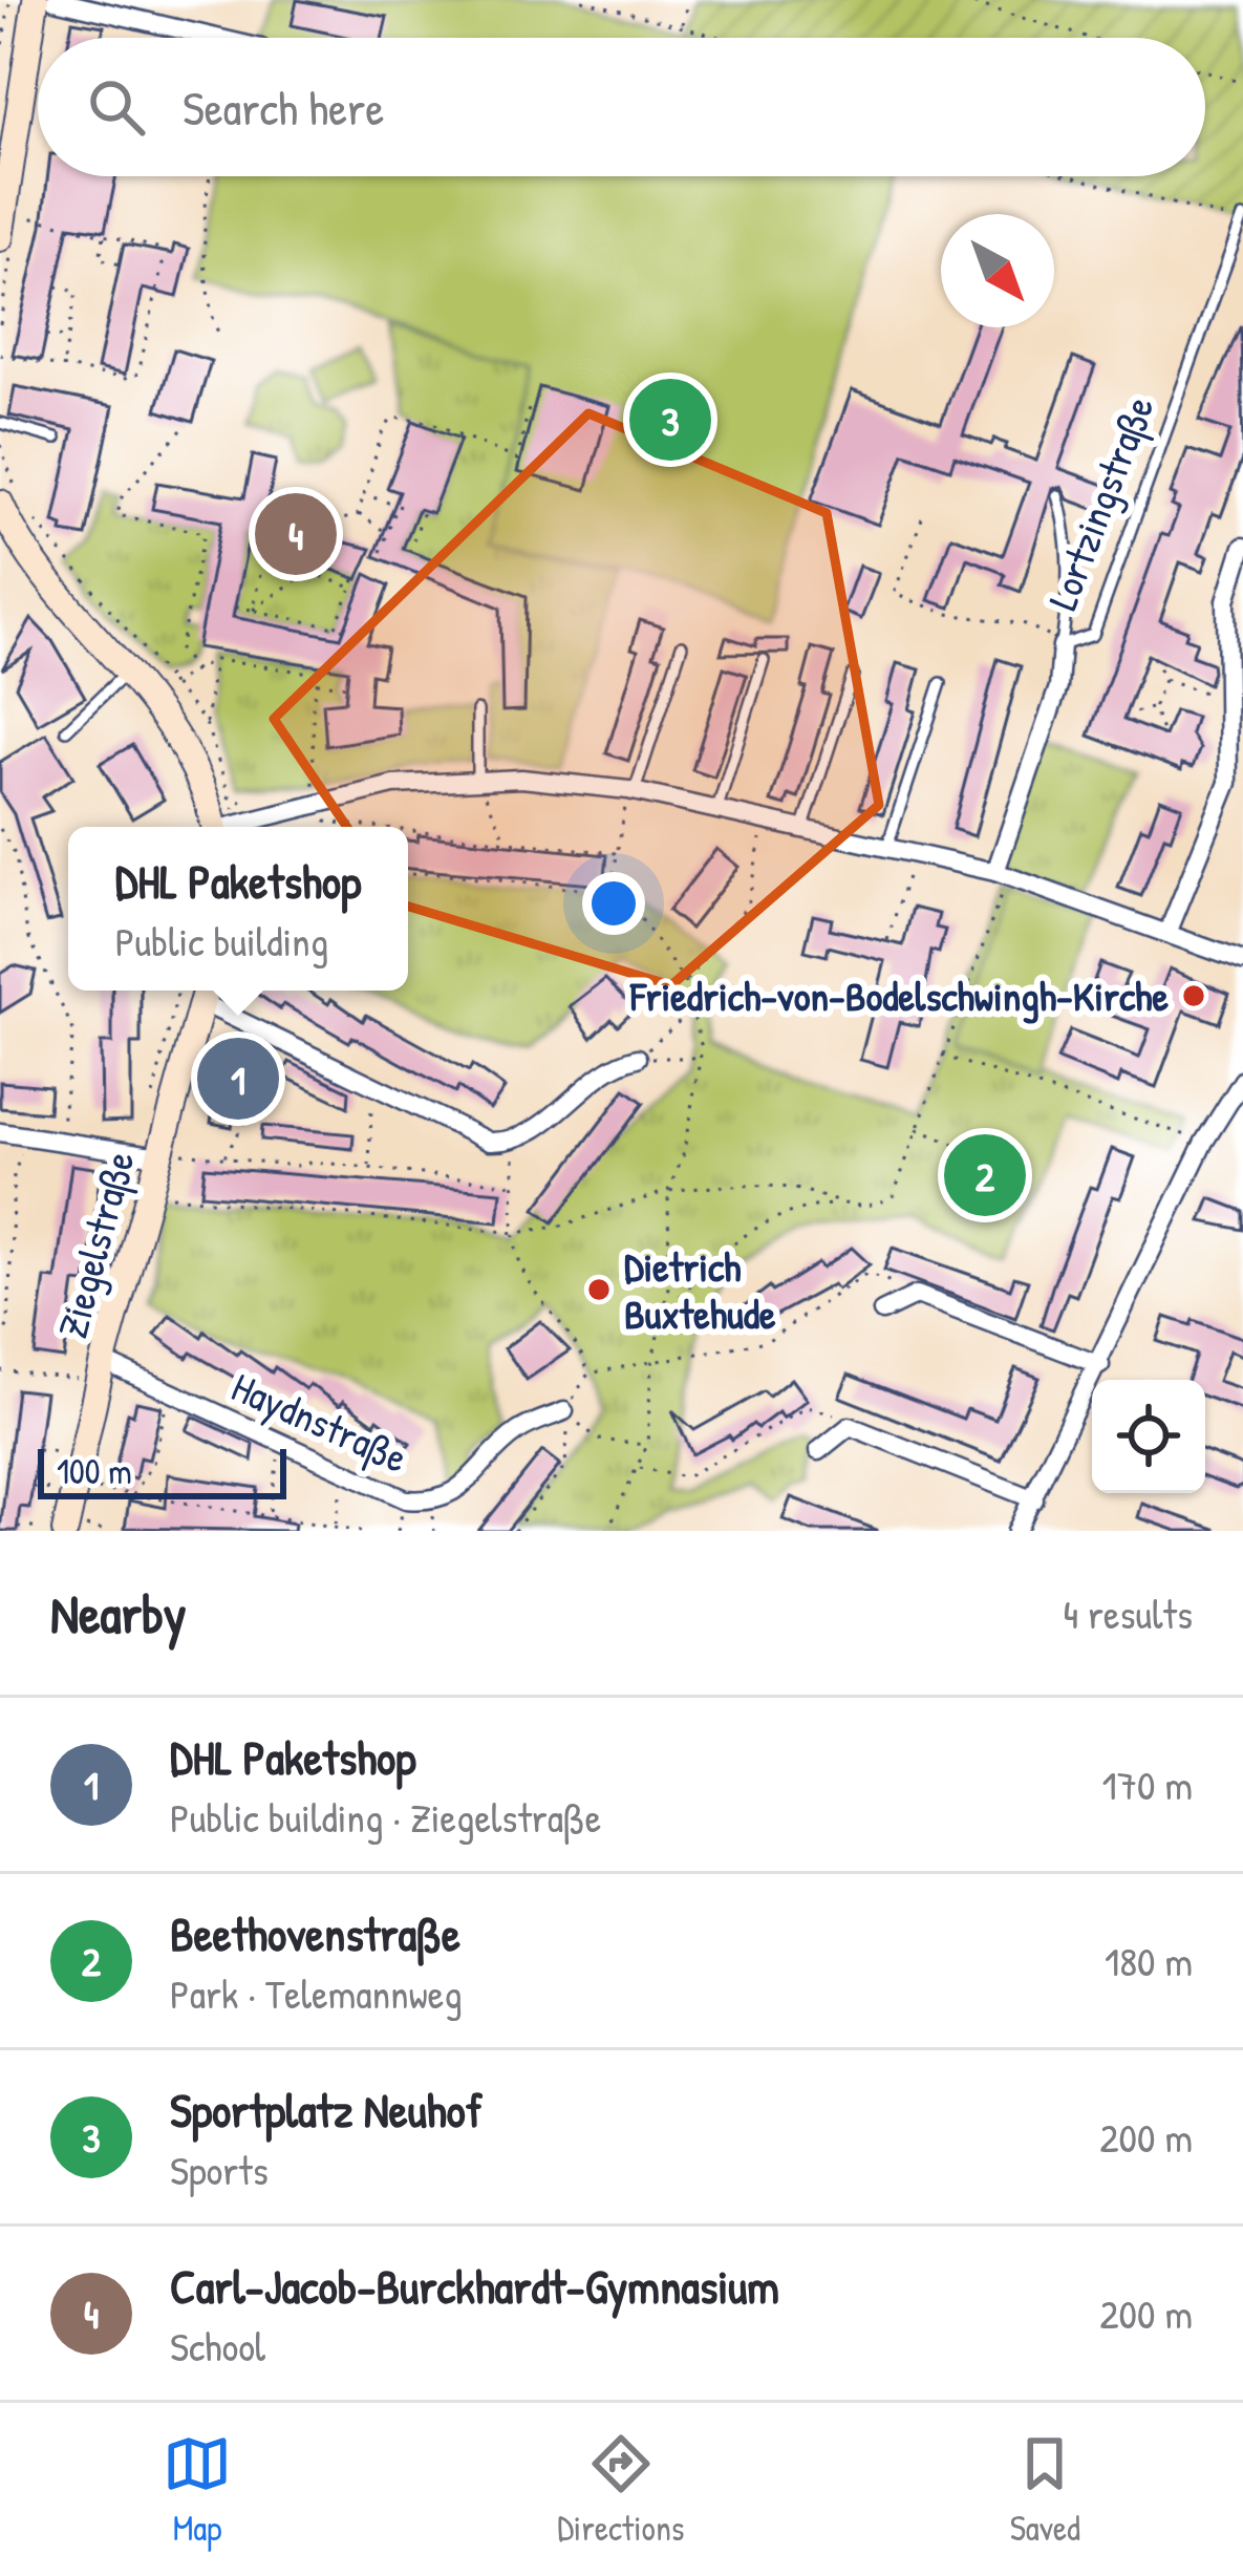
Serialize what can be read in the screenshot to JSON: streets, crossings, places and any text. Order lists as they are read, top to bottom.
{
  "streets": {
    "main road": ["Ziegelstraße"],
    "street": ["Lortzingstraße", "Haydnstraße"]
  },
  "crossings": [
    ["Ziegelstraße", "Haydnstraße"]
  ],
  "places": ["Friedrich-von-Bodelschwingh-Kirche", "Dietrich Buxtehude"],
  "scale_bar": "100 m",
  "north": "bottom right",
  "page": {
    "search": "Search here",
    "pins": [
      "3",
      "4",
      "1",
      "2"
    ],
    "popup": ["DHL Paketshop", "Public building"],
    "scale": "100 m",
    "heading": ["Nearby", "4 results"],
    "list": [
      {
        "mark": "1",
        "name": "DHL Paketshop",
        "note": "Public building · Ziegelstraße",
        "value": "170 m"
      },
      {
        "mark": "2",
        "name": "Beethovenstraße",
        "note": "Park · Telemannweg",
        "value": "180 m"
      },
      {
        "mark": "3",
        "name": "Sportplatz Neuhof",
        "note": "Sports",
        "value": "200 m"
      },
      {
        "mark": "4",
        "name": "Carl-Jacob-Burckhardt-Gymnasium",
        "note": "School",
        "value": "200 m"
      }
    ],
    "nav": ["Map", "Directions", "Saved"]
  }
}
